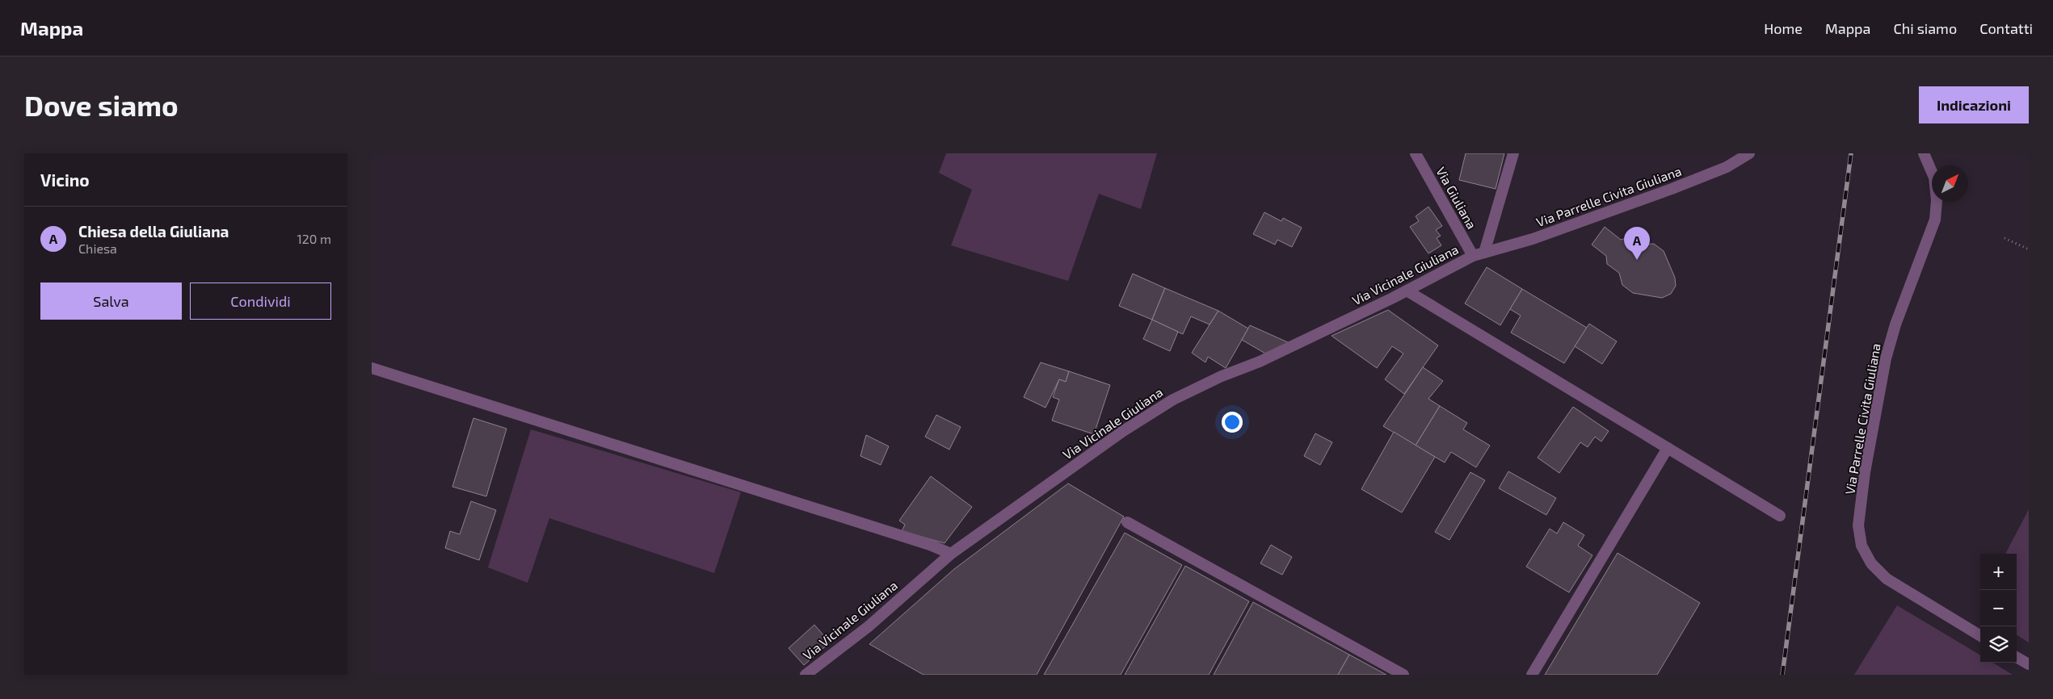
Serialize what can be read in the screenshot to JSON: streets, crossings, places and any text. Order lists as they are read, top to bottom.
{
  "streets": {
    "street": ["Via Parrelle Civita Giuliana", "Via Giuliana", "Via Vicinale Giuliana"]
  },
  "crossings": [
    ["Via Parrelle Civita Giuliana", "Via Giuliana"],
    ["Via Parrelle Civita Giuliana", "Via Vicinale Giuliana"],
    ["Via Giuliana", "Via Vicinale Giuliana"]
  ],
  "north": "top right",
  "page": {
    "header": "Mappa",
    "nav": [
      "Home",
      "Mappa",
      "Chi siamo",
      "Contatti"
    ],
    "buttons": [
      "Indicazioni",
      ["Salva", "Condividi"]
    ],
    "title": "Dove siamo",
    "heading": "Vicino",
    "list": [
      {
        "mark": "A",
        "name": "Chiesa della Giuliana",
        "note": "Chiesa",
        "value": "120 m"
      }
    ],
    "pins": "A",
    "map_buttons": ["+", "−"]
  }
}
